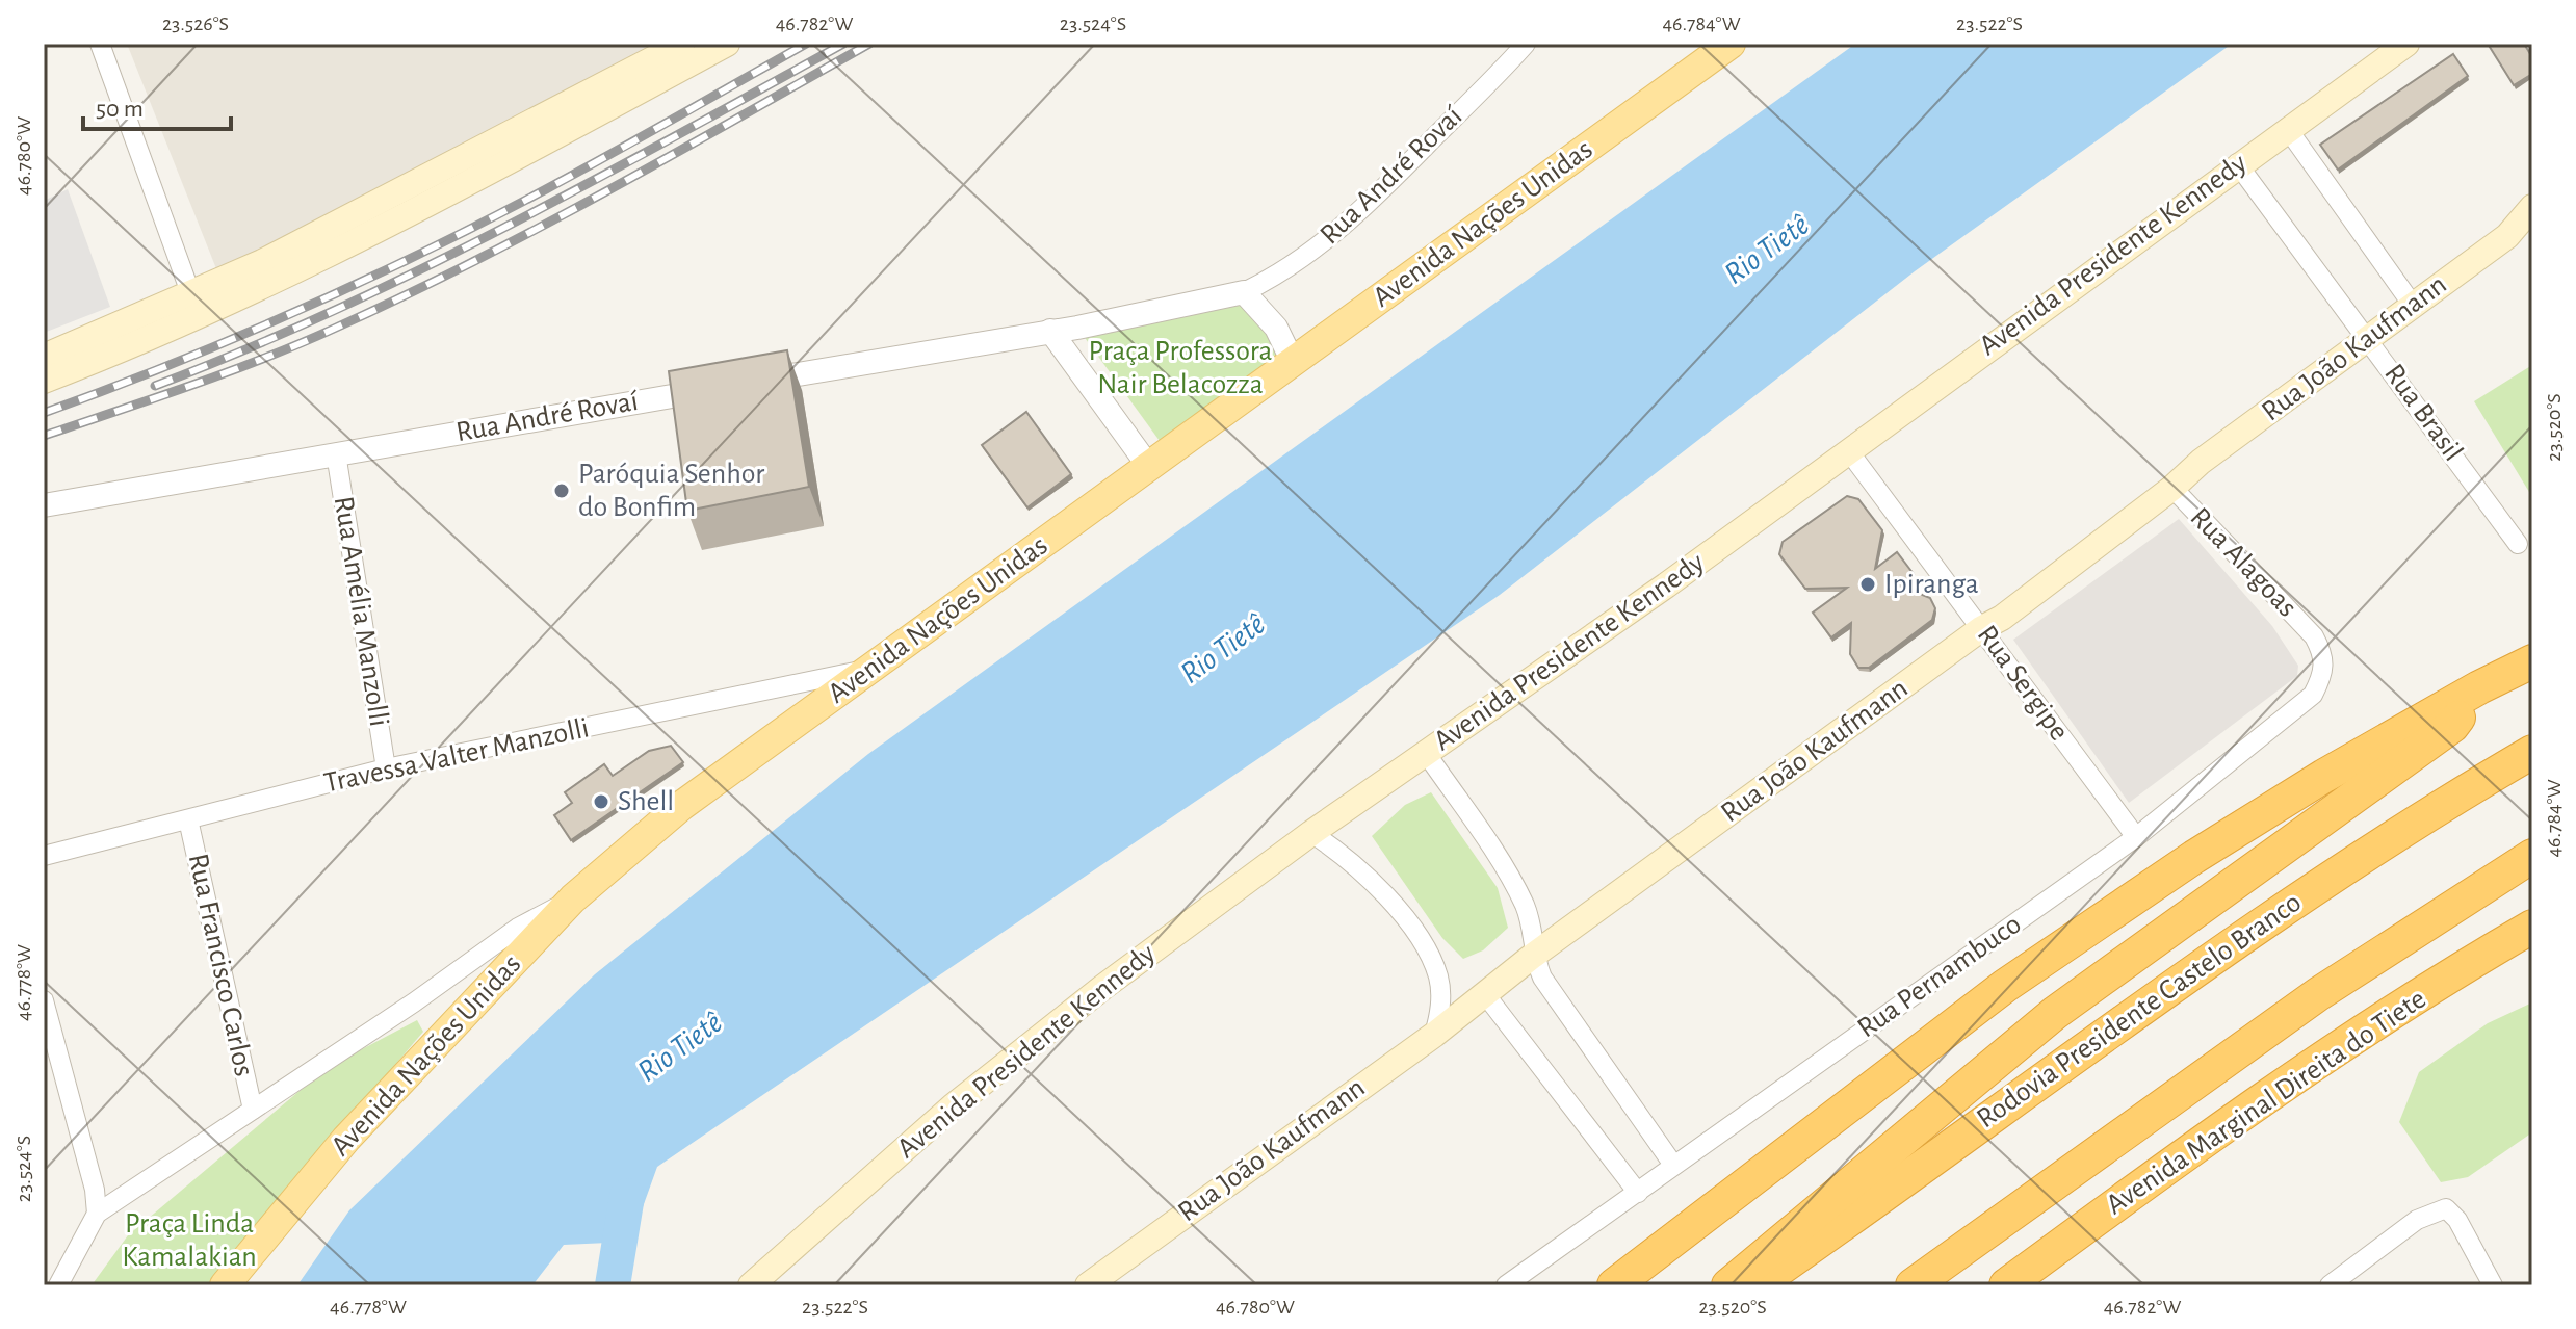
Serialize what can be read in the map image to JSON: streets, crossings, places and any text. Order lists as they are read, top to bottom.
{
  "streets": {
    "highway": ["Rodovia Presidente Castelo Branco", "Avenida Marginal Direita do Tiete"],
    "main road": ["Avenida Nações Unidas", "Avenida Presidente Kennedy", "Rua João Kaufmann"],
    "street": [
      "Rua André Rovaí",
      "Rua Brasil",
      "Rua Alagoas",
      "Rua Amélia Manzolli",
      "Rua Sergipe",
      "Travessa Valter Manzolli",
      "Rua Francisco Carlos",
      "Rua Pernambuco"
    ]
  },
  "crossings": [
    ["Rua André Rovaí", "Rua Amélia Manzolli"],
    ["Avenida Nações Unidas", "Travessa Valter Manzolli"],
    ["Avenida Presidente Kennedy", "Rua Brasil"],
    ["Avenida Presidente Kennedy", "Rua Sergipe"],
    ["Rua João Kaufmann", "Rua Brasil"],
    ["Rua João Kaufmann", "Rua Alagoas"],
    ["Rua João Kaufmann", "Rua Sergipe"],
    ["Rua Alagoas", "Rua Pernambuco"],
    ["Rua Amélia Manzolli", "Travessa Valter Manzolli"],
    ["Rua Sergipe", "Rua Pernambuco"],
    ["Travessa Valter Manzolli", "Rua Francisco Carlos"]
  ],
  "water": ["Rio Tietê"],
  "parks": ["Praça Professora Nair Belacozza", "Praça Linda Kamalakian"],
  "places": ["Paróquia Senhor do Bonfim", "Ipiranga", "Shell"],
  "scale_bar": "50 m",
  "coordinates": [
    "23.526°S",
    "46.782°W",
    "23.524°S",
    "46.784°W",
    "23.522°S",
    "46.780°W",
    "23.520°S",
    "46.778°W"
  ]
}
